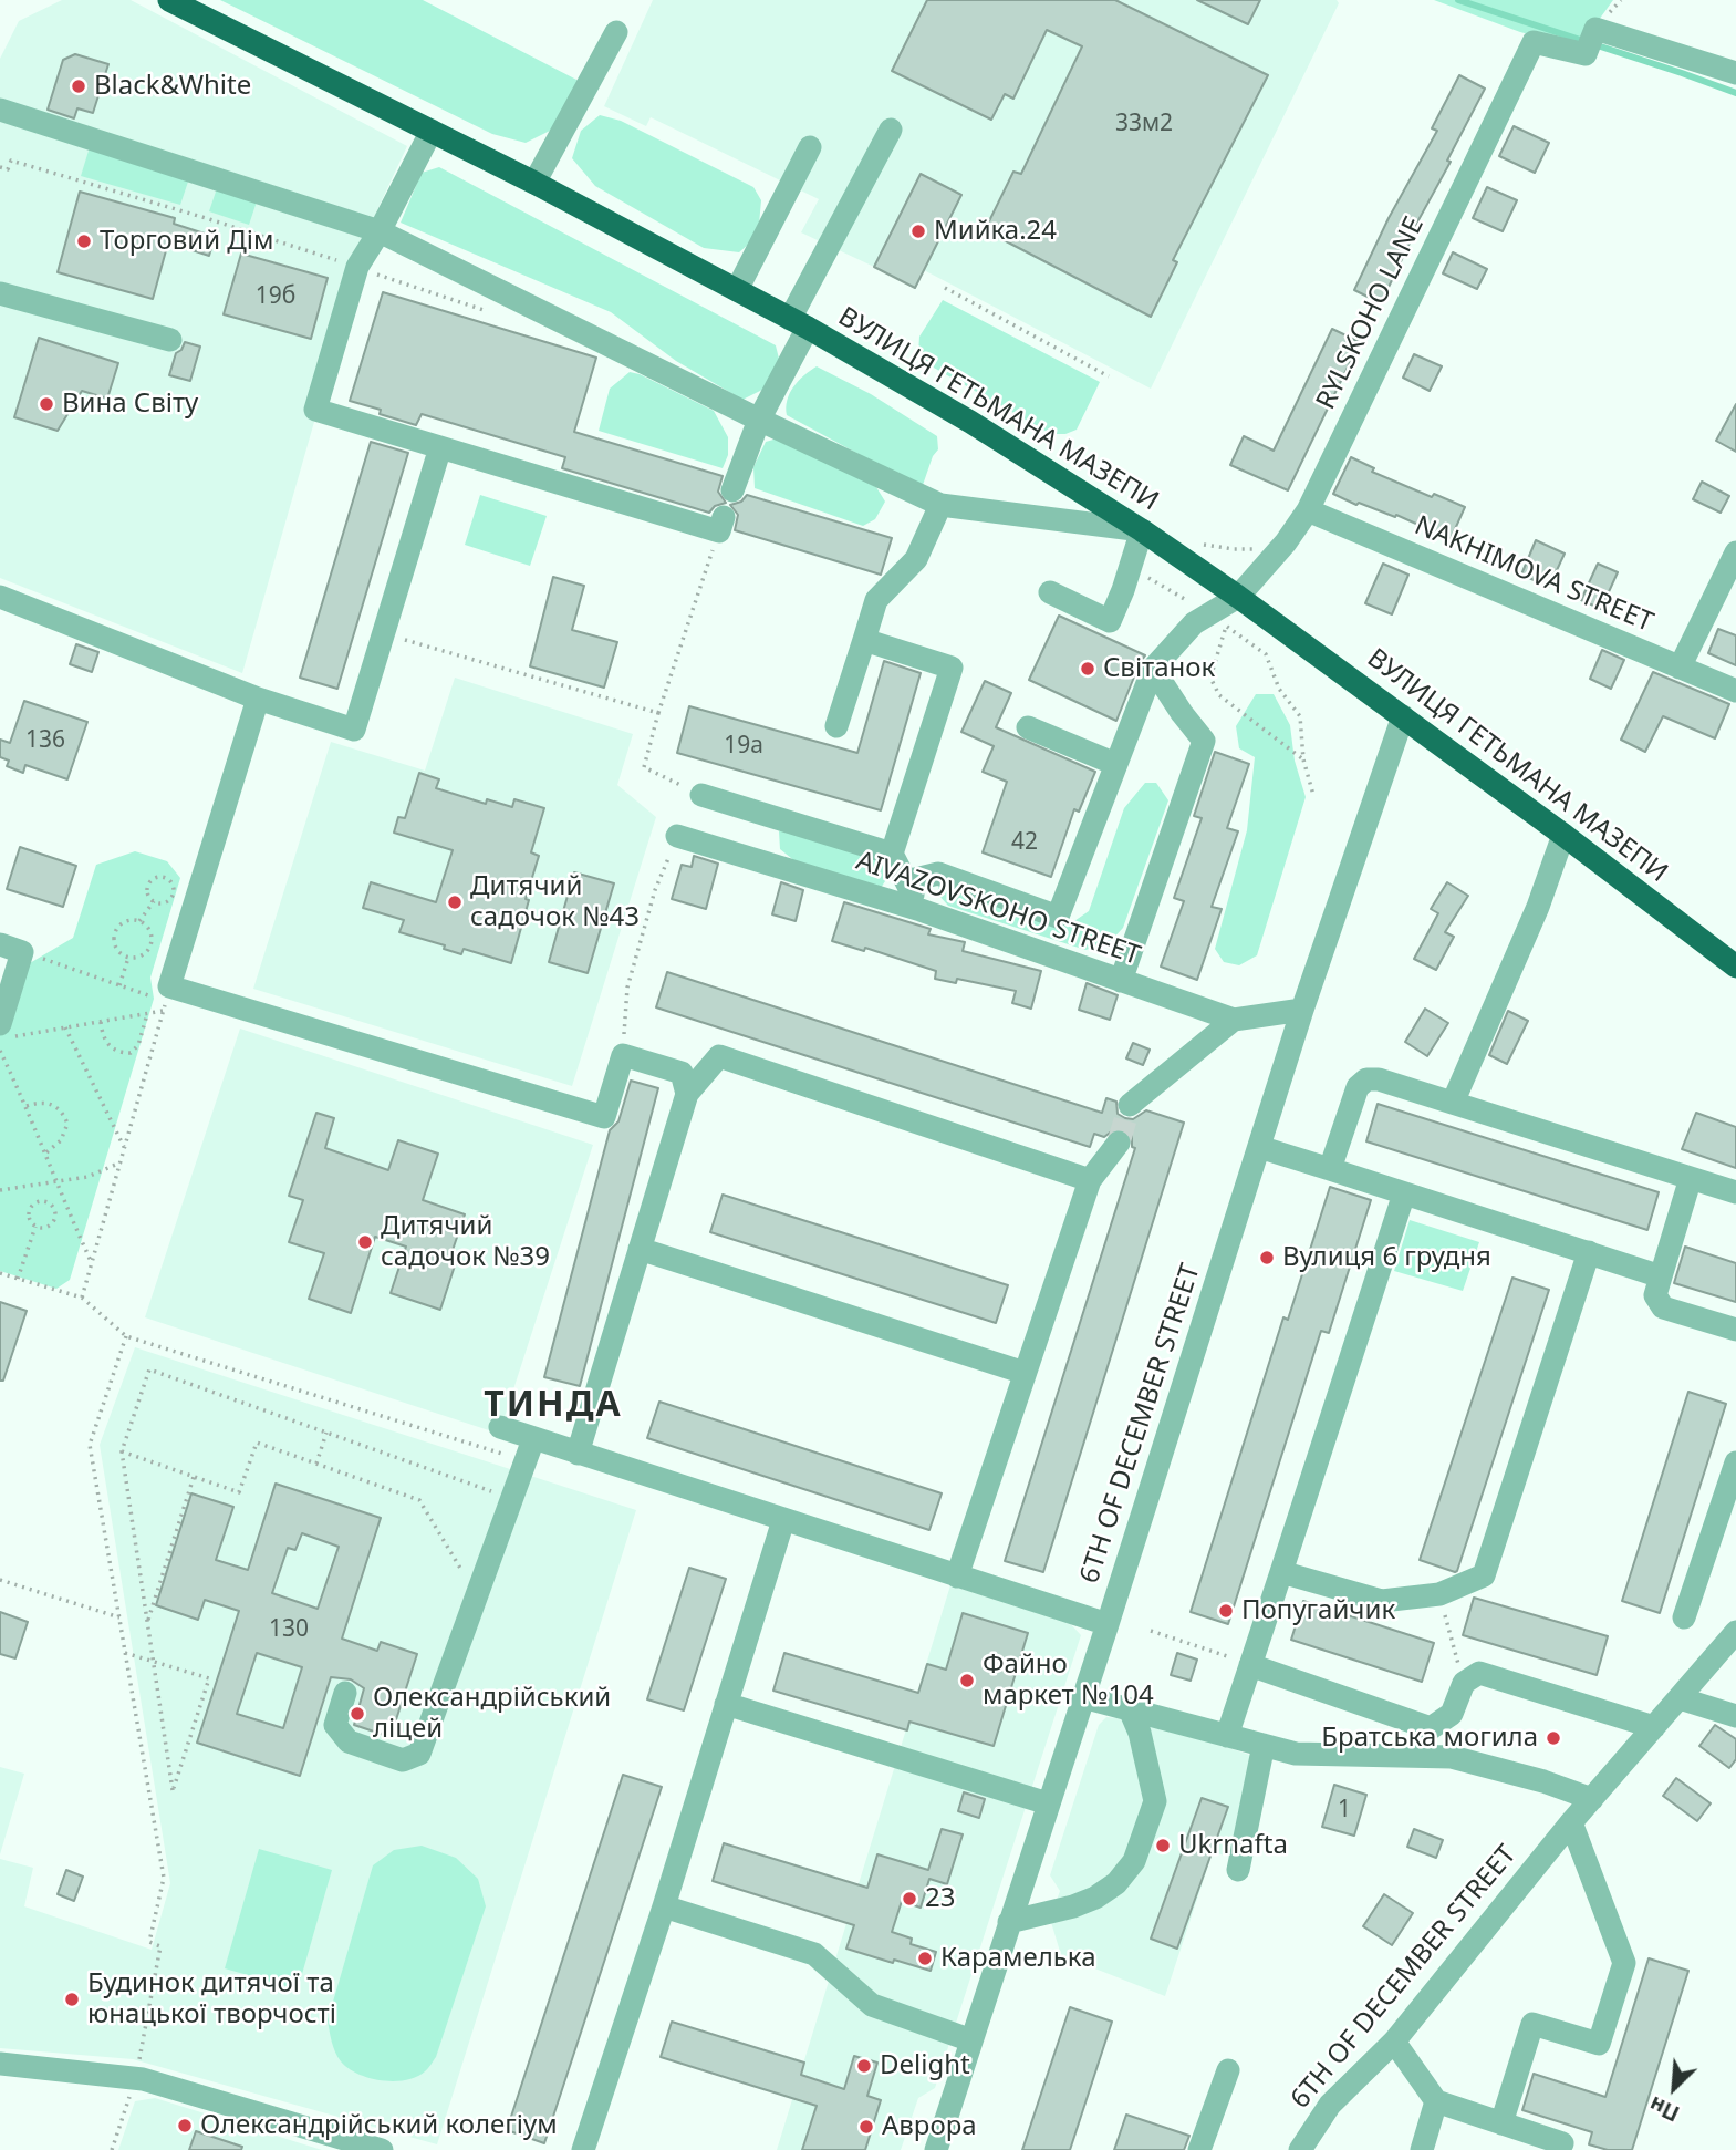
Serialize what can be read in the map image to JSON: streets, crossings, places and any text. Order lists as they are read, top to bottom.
{
  "streets": {
    "highway": ["ВУЛИЦЯ ГЕТЬМАНА МАЗЕПИ"],
    "street": [
      "RYLSKOHO LANE",
      "NAKHIMOVA STREET",
      "AIVAZOVSKOHO STREET",
      "6TH OF DECEMBER STREET"
    ]
  },
  "crossings": [
    ["RYLSKOHO LANE", "ВУЛИЦЯ ГЕТЬМАНА МАЗЕПИ"],
    ["RYLSKOHO LANE", "NAKHIMOVA STREET"],
    ["ВУЛИЦЯ ГЕТЬМАНА МАЗЕПИ", "6TH OF DECEMBER STREET"],
    ["AIVAZOVSKOHO STREET", "6TH OF DECEMBER STREET"]
  ],
  "districts": ["ТИНДА"],
  "places": [
    "Black&White",
    "Мийка.24",
    "Торговий Дім",
    "Вина Світу",
    "Світанок",
    "Дитячий садочок №43",
    "Дитячий садочок №39",
    "Вулиця 6 грудня",
    "Попугайчик",
    "Файно маркет №104",
    "Олександрійський ліцей",
    "Братська могила",
    "Ukrnafta",
    "23",
    "Карамелька",
    "Будинок дитячої та юнацької творчості",
    "Delight",
    "Олександрійський колегіум",
    "Аврора"
  ],
  "house_numbers": [
    "33м2",
    "19б",
    "136",
    "19а",
    "42",
    "130",
    "1"
  ],
  "north": "bottom left"
}
